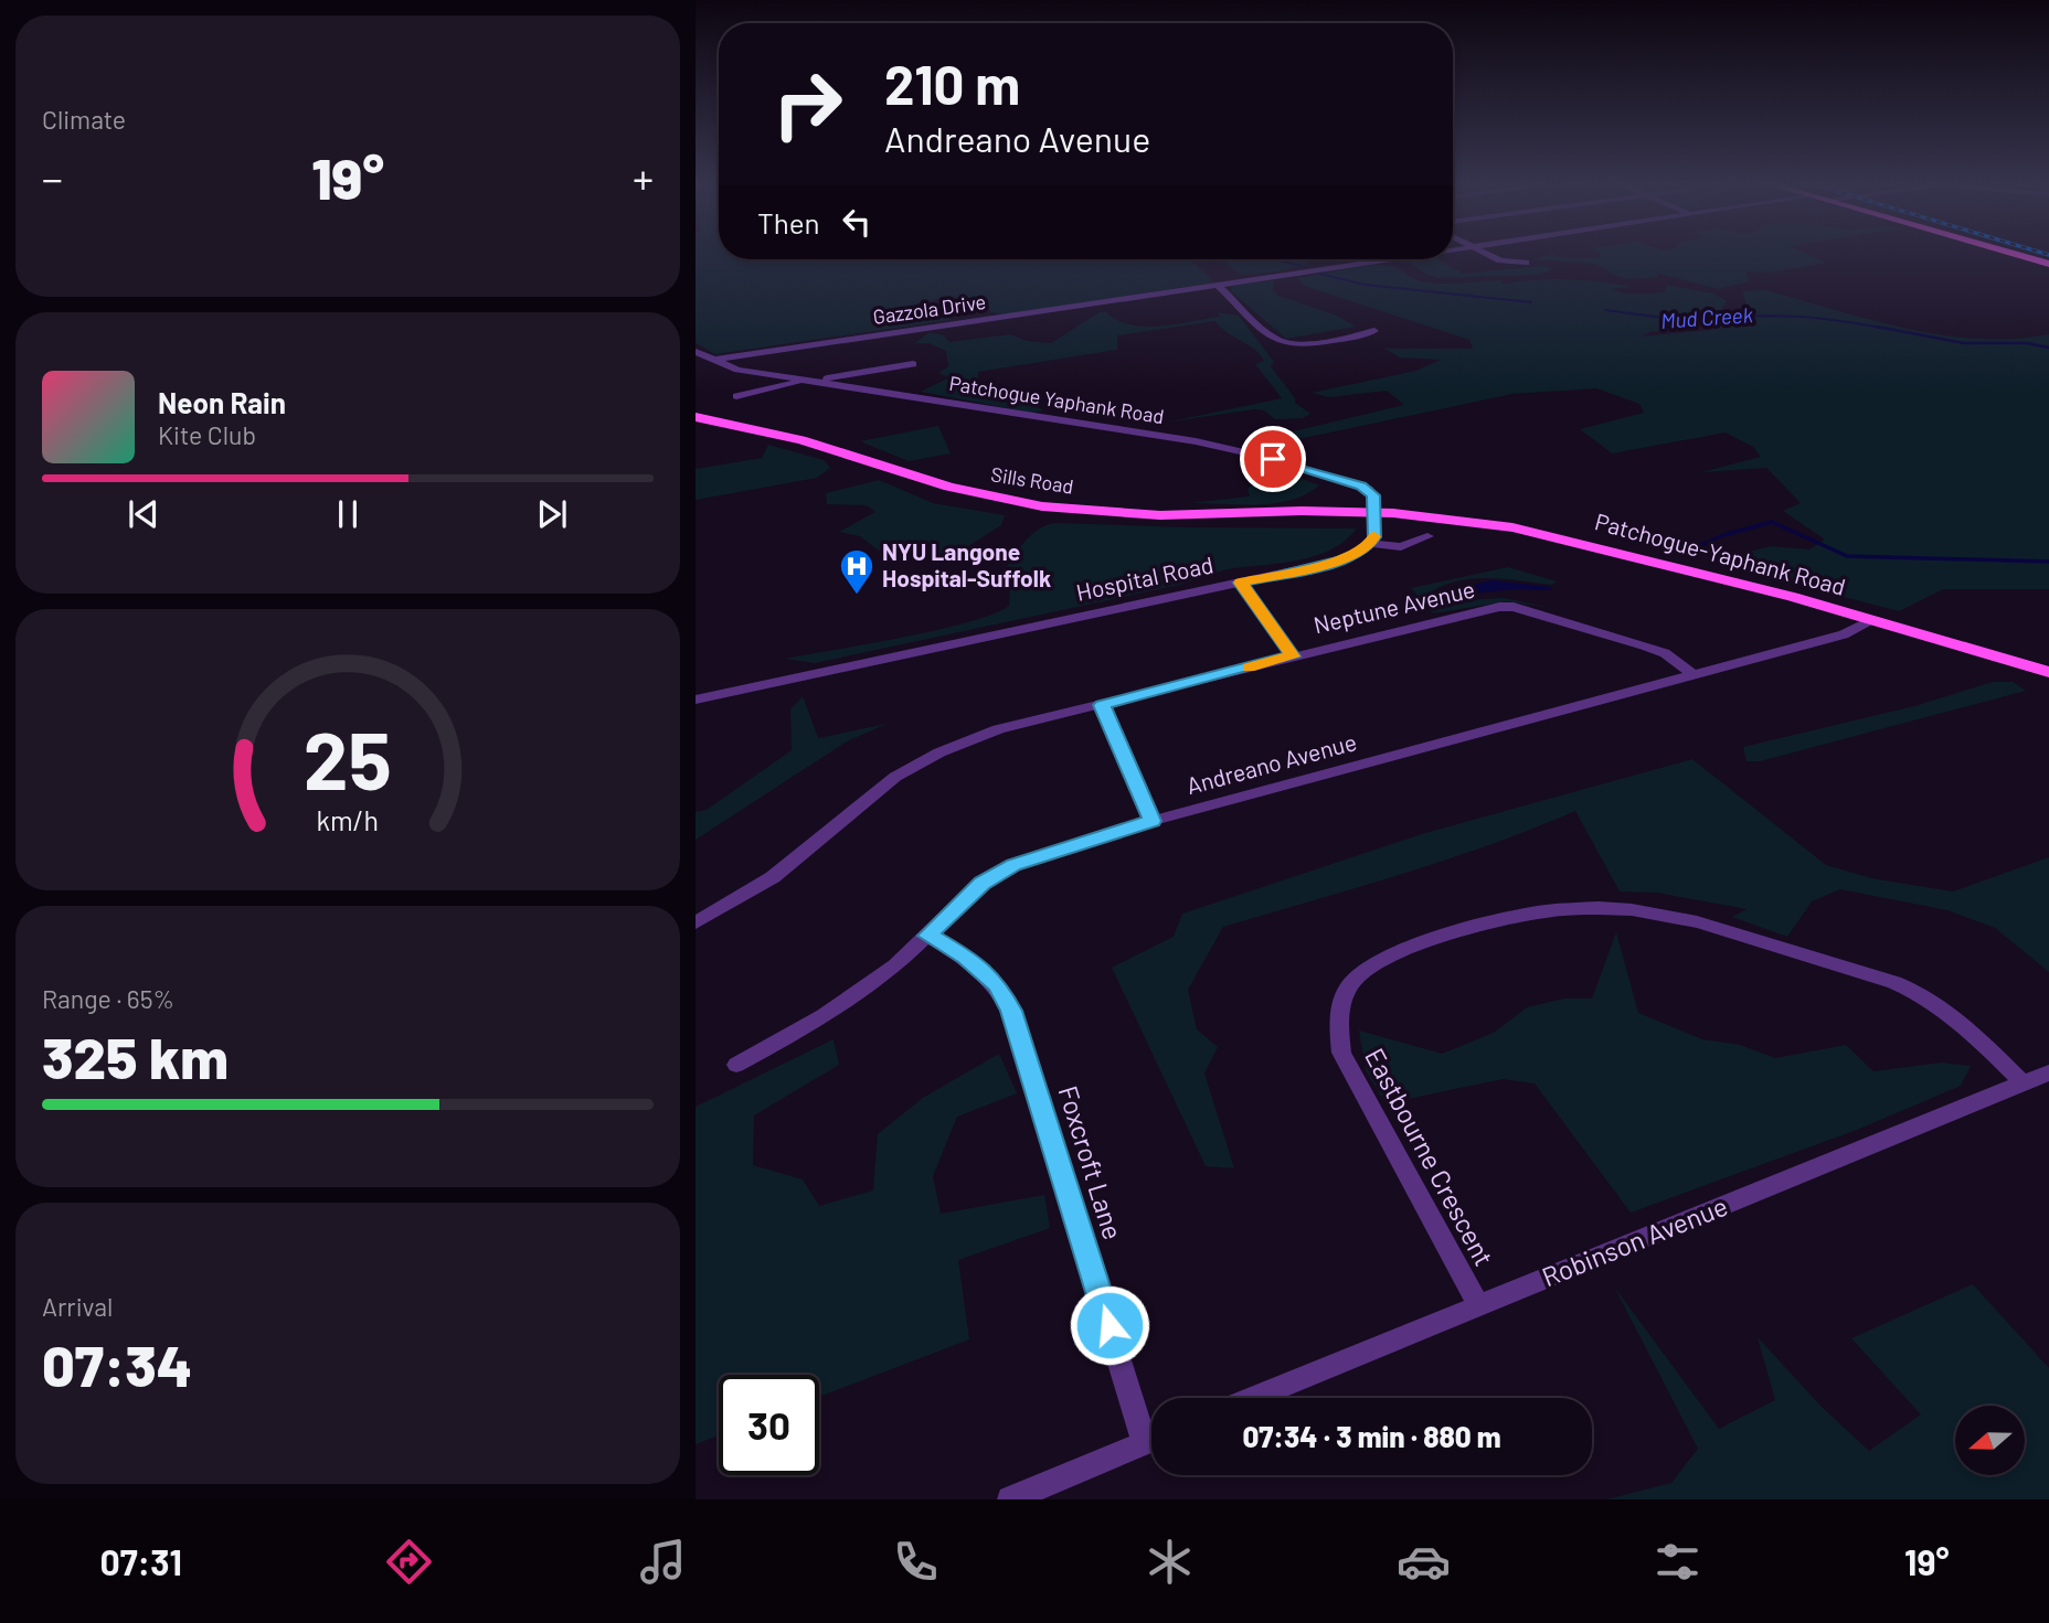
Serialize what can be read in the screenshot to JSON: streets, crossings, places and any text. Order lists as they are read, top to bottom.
{
  "streets": {
    "main road": ["Sills Road", "Patchogue-Yaphank Road"],
    "street": [
      "Gazzola Drive",
      "Patchogue Yaphank Road",
      "Hospital Road",
      "Neptune Avenue",
      "Andreano Avenue",
      "Eastbourne Crescent",
      "Foxcroft Lane",
      "Robinson Avenue"
    ]
  },
  "crossings": [
    ["Gazzola Drive", "Patchogue Yaphank Road"],
    ["Patchogue Yaphank Road", "Sills Road"],
    ["Patchogue Yaphank Road", "Patchogue-Yaphank Road"],
    ["Sills Road", "Patchogue-Yaphank Road"],
    ["Patchogue-Yaphank Road", "Andreano Avenue"],
    ["Neptune Avenue", "Andreano Avenue"],
    ["Andreano Avenue", "Foxcroft Lane"],
    ["Eastbourne Crescent", "Robinson Avenue"]
  ],
  "water": ["Mud Creek"],
  "places": {
    "hospital": ["NYU Langone Hospital-Suffolk"]
  },
  "north": "left",
  "page": {
    "tile": [
      "Climate",
      ["Range · 65%", "325 km"],
      ["Arrival", "07:34"]
    ],
    "turn": ["210 m", "Andreano Avenue"],
    "heat": ["−", "19°", "+"],
    "then": "Then",
    "song": ["Neon Rain", "Kite Club"],
    "limit": "30",
    "trip": "07:34 · 3 min · 880 m",
    "tabs": ["07:31", "19°"],
    "gauge": ["25", "km/h"]
  }
}
